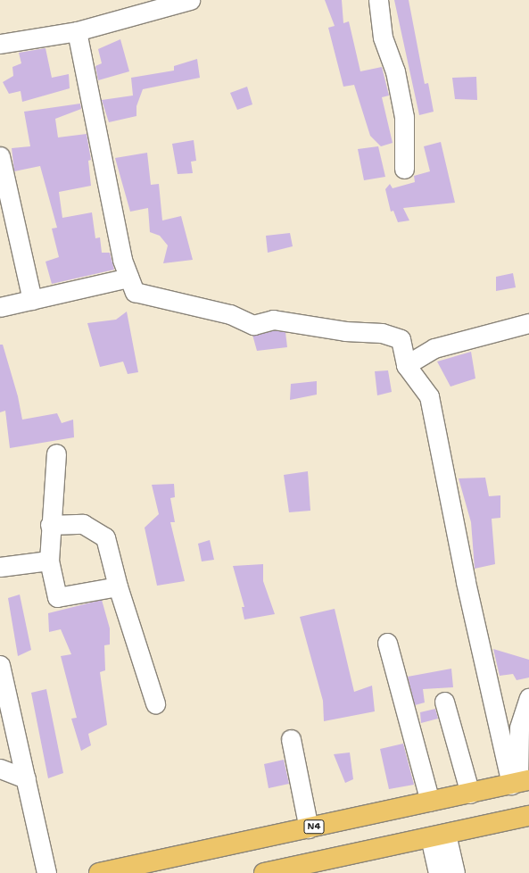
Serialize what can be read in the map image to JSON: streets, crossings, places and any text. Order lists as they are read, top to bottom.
{
  "streets": {
    "highway": ["N4"]
  }
}
